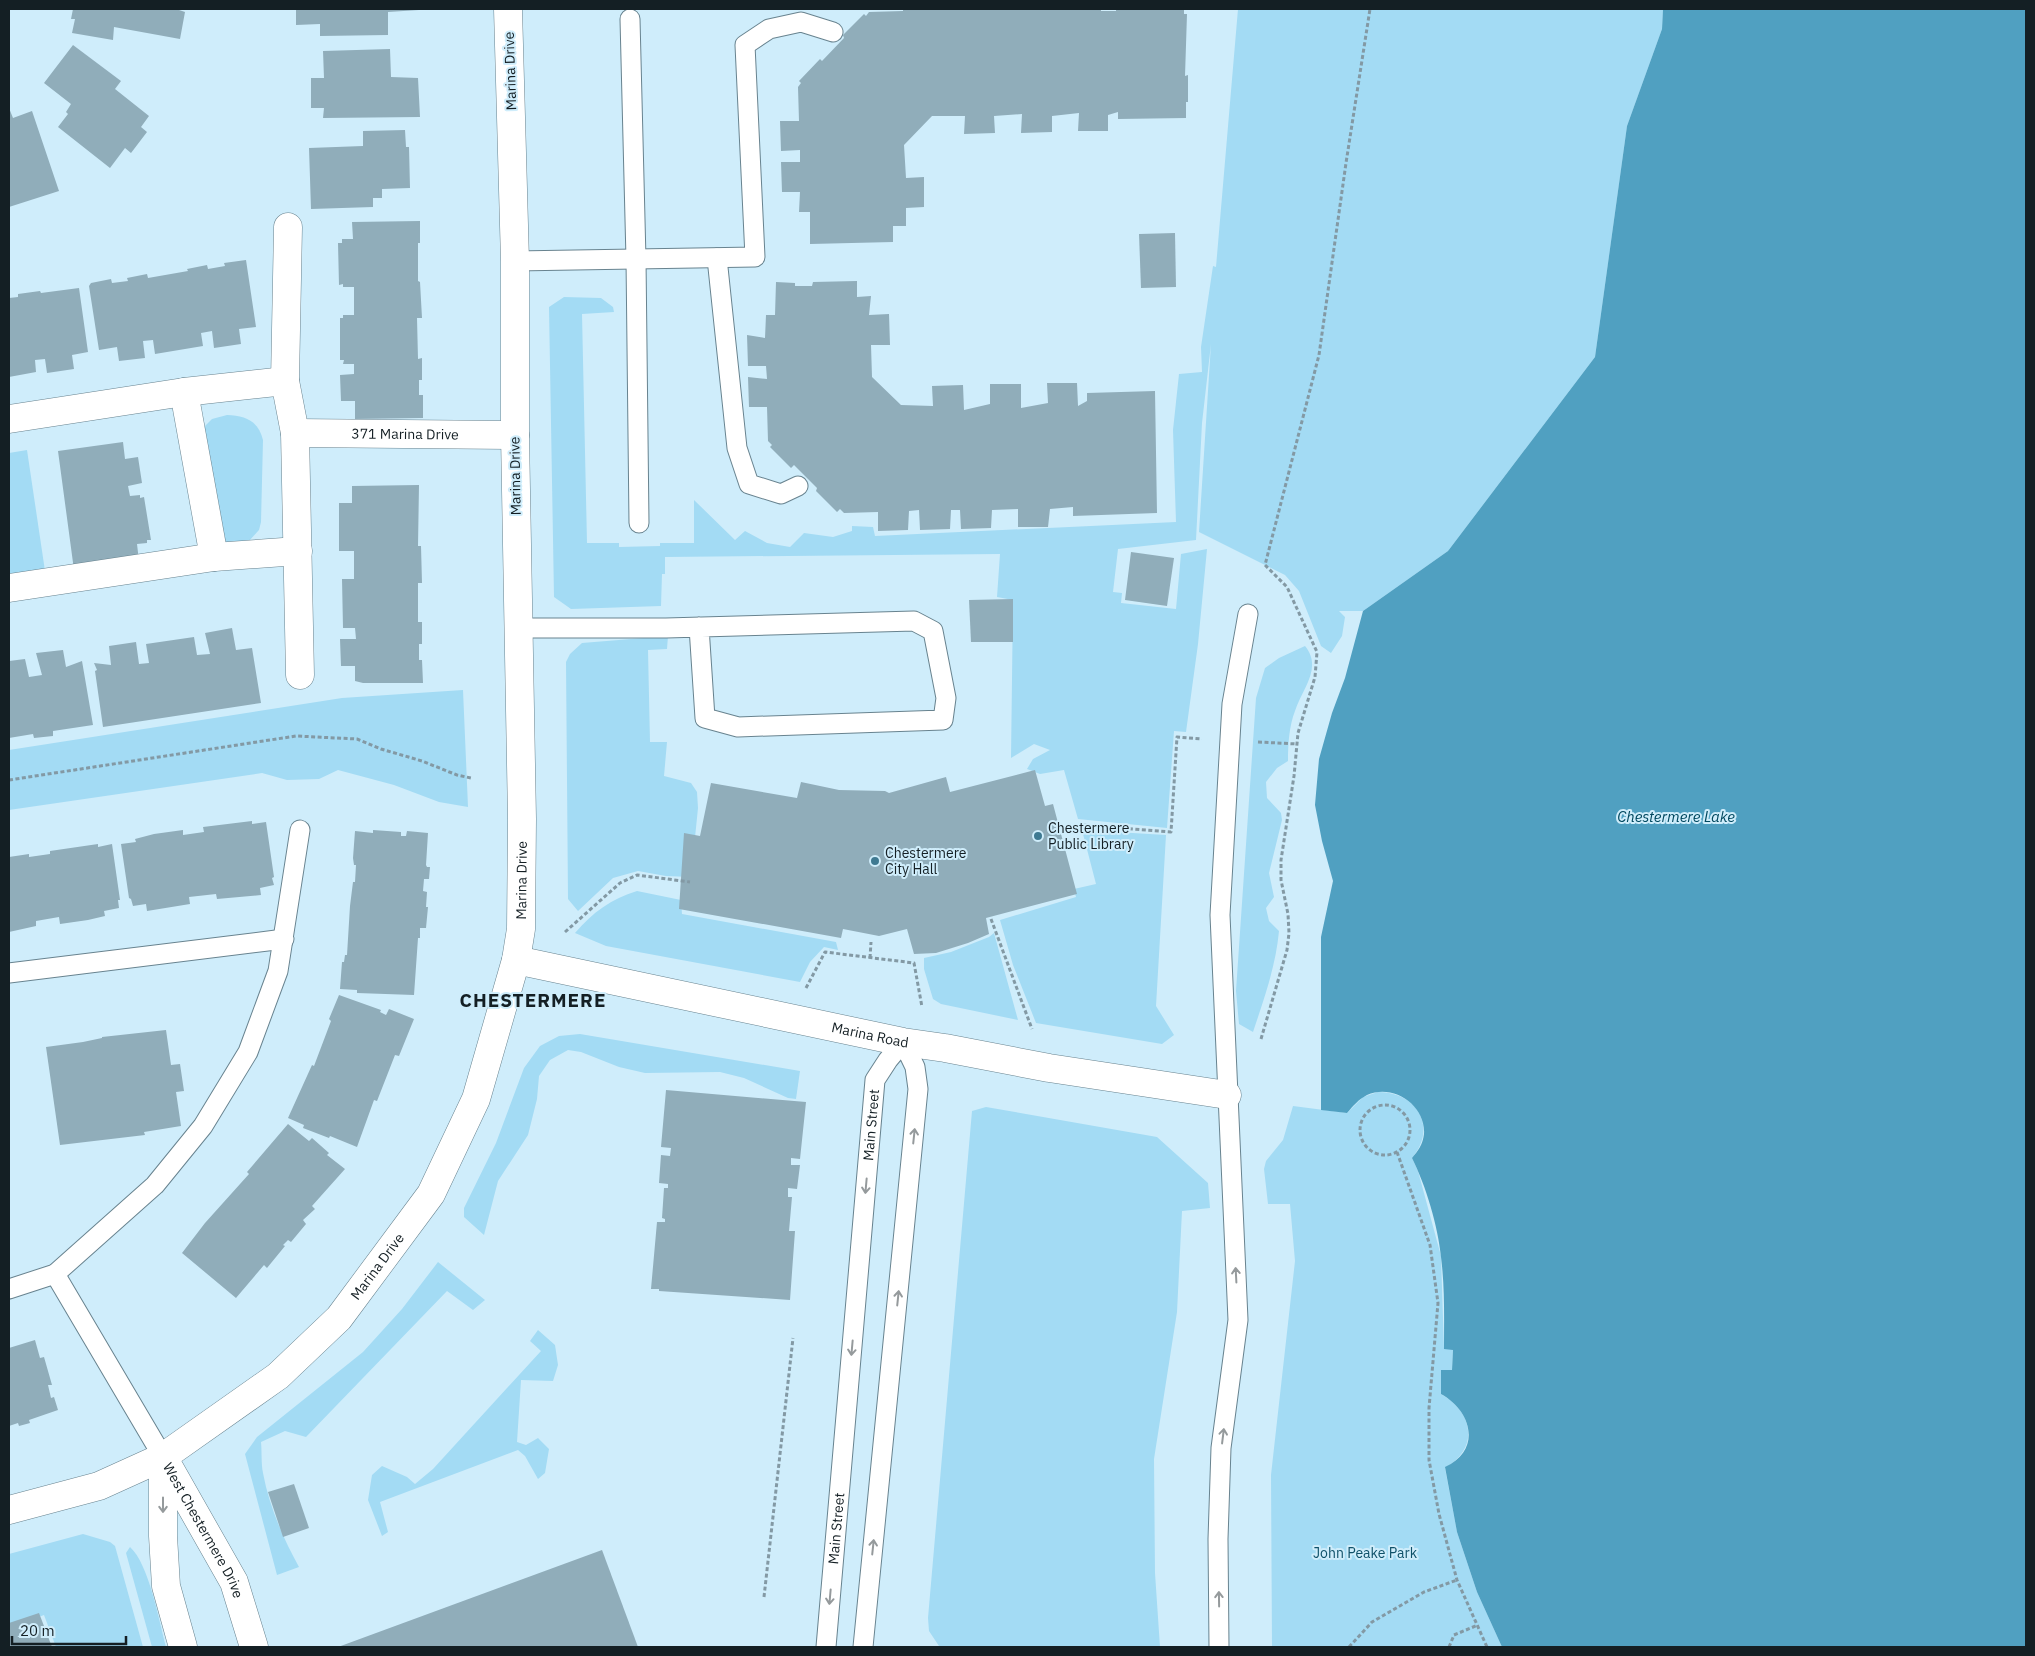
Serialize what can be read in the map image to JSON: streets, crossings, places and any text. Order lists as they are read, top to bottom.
{
  "streets": {
    "street": [
      "Marina Drive",
      "371 Marina Drive",
      "Marina Road",
      "West Chestermere Drive"
    ],
    "lane": ["Main Street"]
  },
  "crossings": [
    ["Marina Drive", "371 Marina Drive"],
    ["Marina Drive", "Marina Road"],
    ["Marina Drive", "West Chestermere Drive"],
    ["Marina Road", "Main Street"]
  ],
  "districts": ["CHESTERMERE"],
  "water": ["Chestermere Lake"],
  "parks": ["John Peake Park"],
  "places": ["Chestermere Public Library", "Chestermere City Hall"],
  "scale_bar": "20 m"
}
